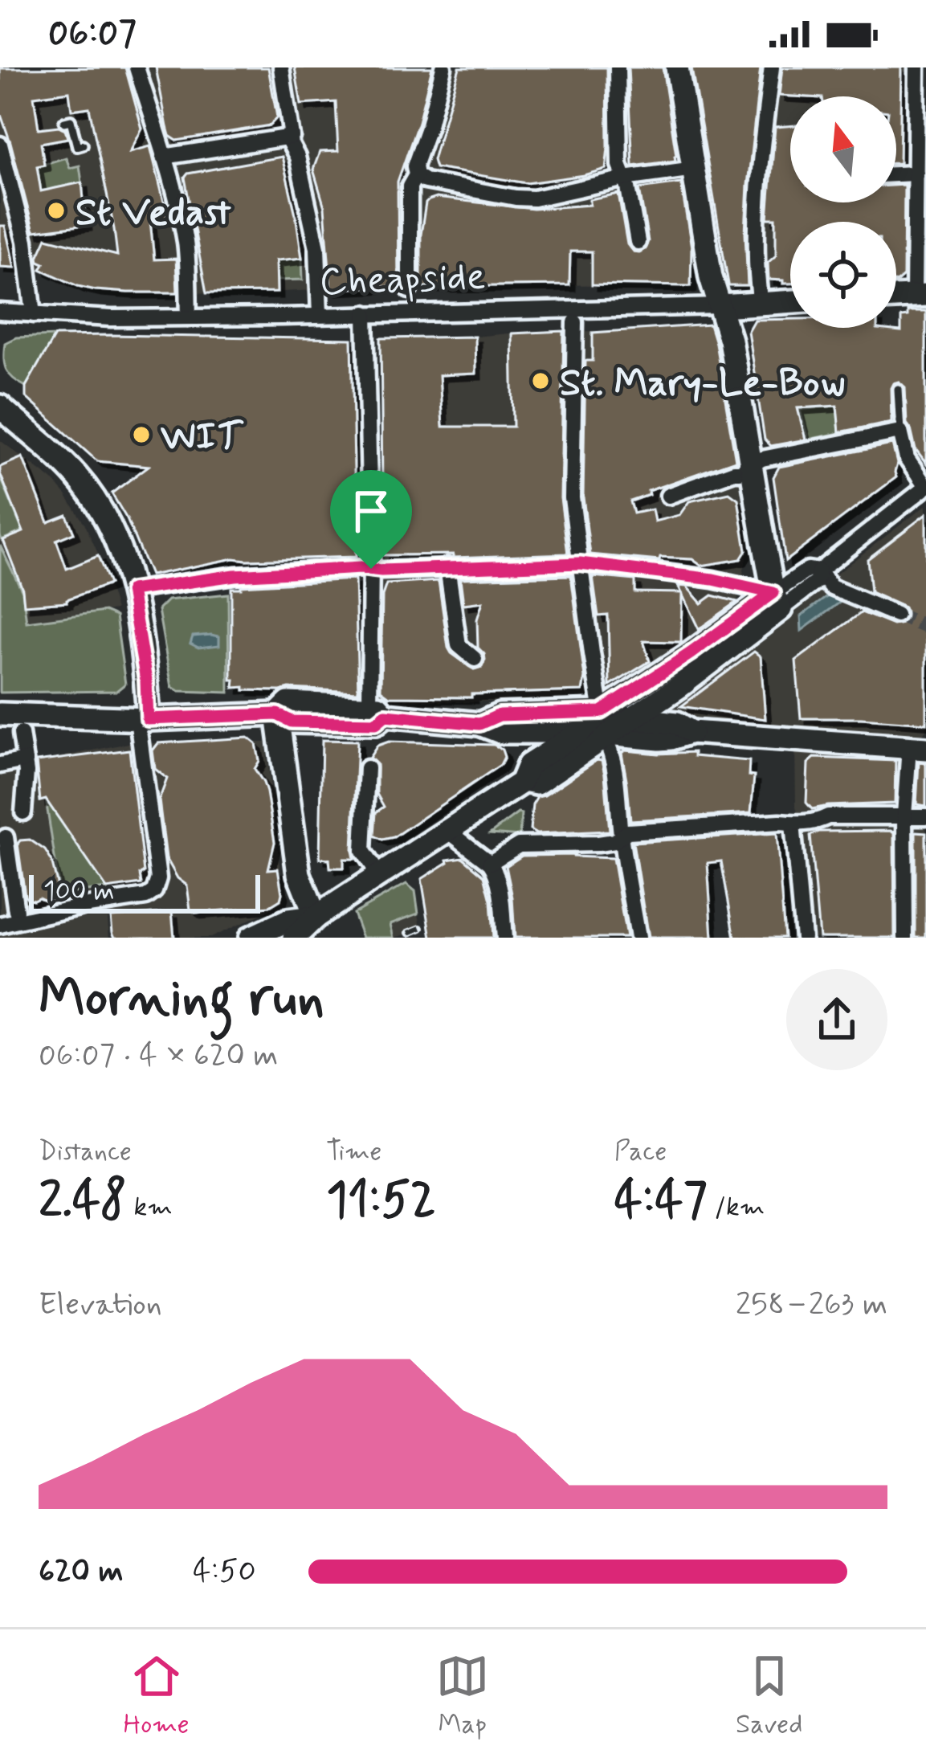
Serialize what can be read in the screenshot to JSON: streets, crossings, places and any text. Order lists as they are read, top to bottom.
{
  "streets": {
    "street": ["Cheapside"]
  },
  "places": ["St Vedast", "St. Mary-Le-Bow", "WIT"],
  "scale_bar": "100 m",
  "north": "top",
  "page": {
    "status": "06:07",
    "scale": "100 m",
    "heading": ["Morning run", "06:07 · 4 × 620 m"],
    "stats": [
      ["Distance", "2.48 km"],
      ["Time", "11:52"],
      ["Pace", "4:47 /km"]
    ],
    "chart": ["Elevation", "258–263 m"],
    "list": [
      {
        "name": "620 m",
        "note": "4:50"
      }
    ],
    "tabs": ["Home", "Map", "Saved"]
  }
}
